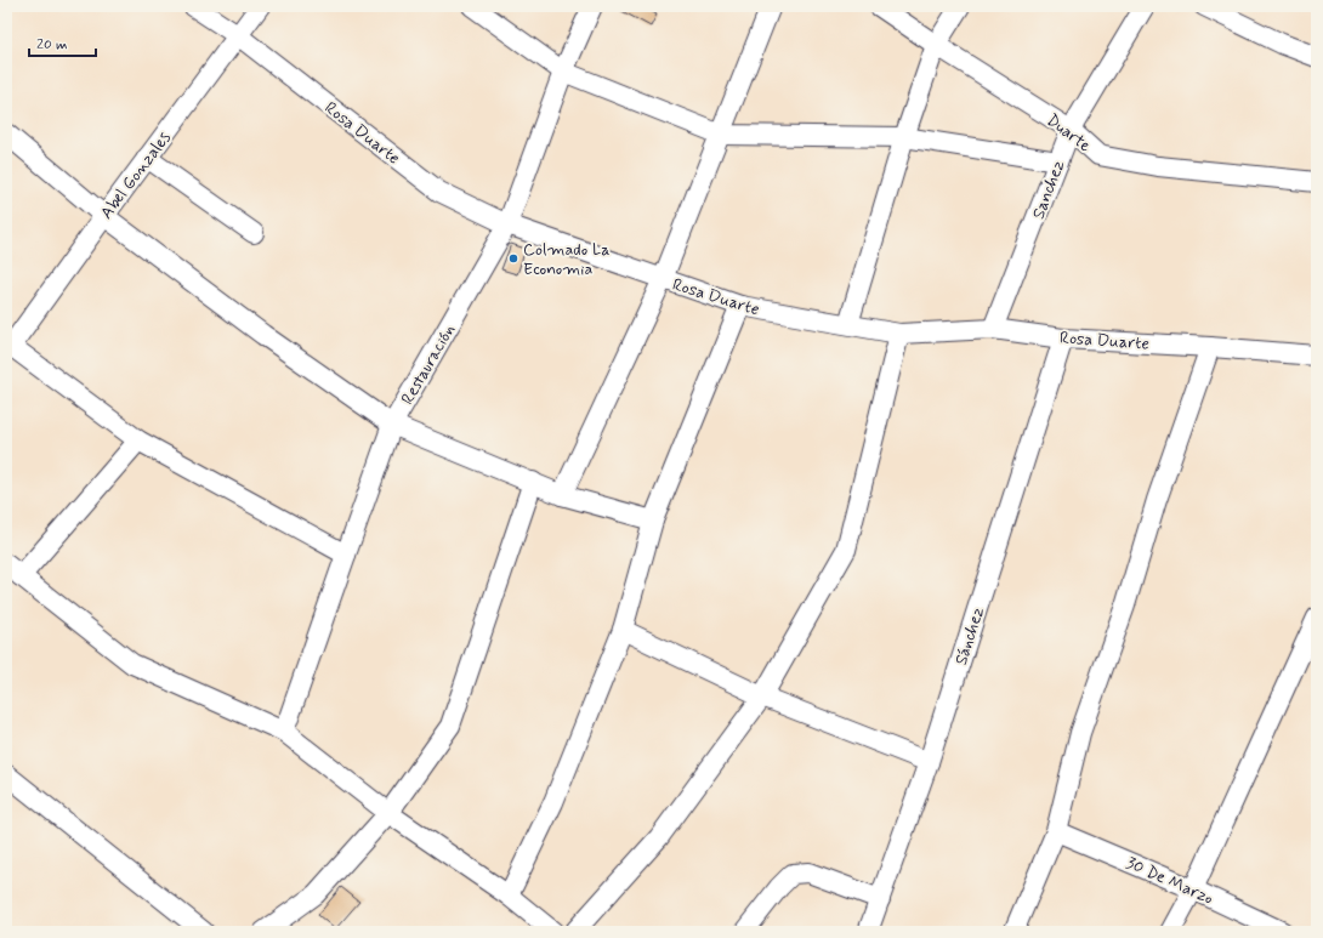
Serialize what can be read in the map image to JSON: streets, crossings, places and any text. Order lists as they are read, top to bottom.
{
  "streets": {
    "street": [
      "Rosa Duarte",
      "Duarte",
      "Abel Gonzales",
      "Sanchez",
      "Restauración",
      "Sánchez",
      "30 De Marzo"
    ]
  },
  "crossings": [
    ["Rosa Duarte", "Abel Gonzales"],
    ["Rosa Duarte", "Sanchez"],
    ["Rosa Duarte", "Restauración"],
    ["Rosa Duarte", "Sánchez"],
    ["Duarte", "Sanchez"]
  ],
  "places": ["Colmado La Economia"],
  "scale_bar": "20 m"
}
